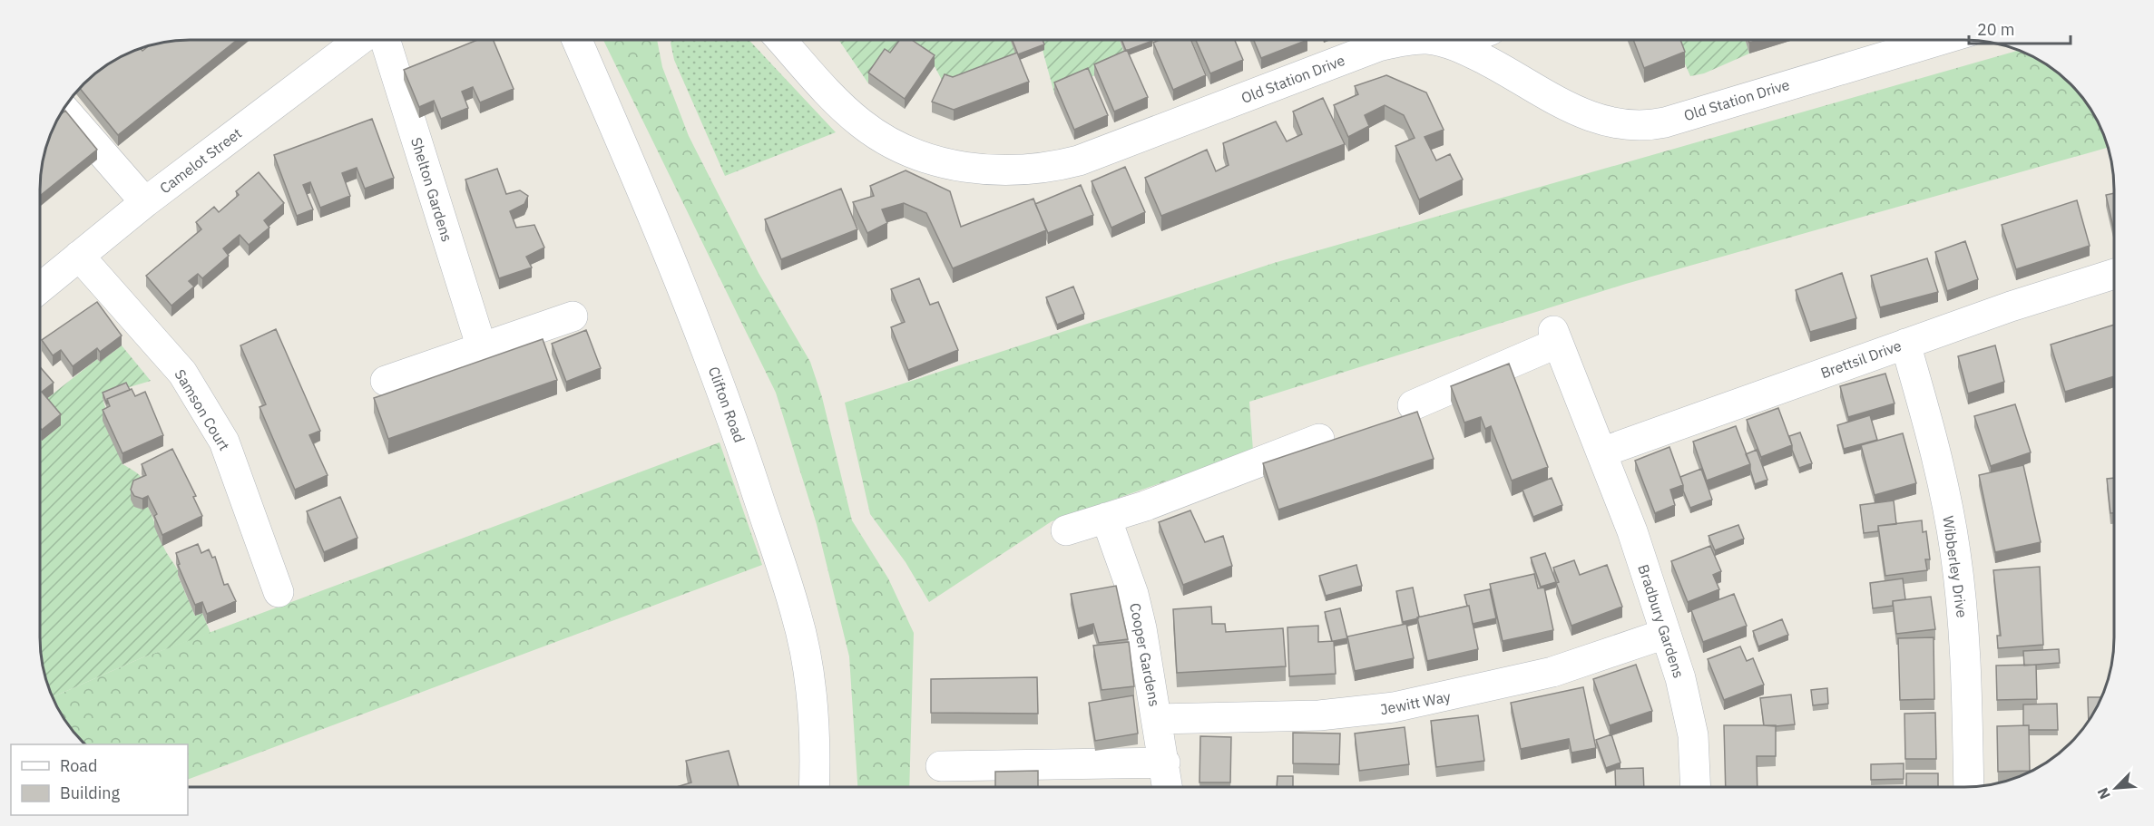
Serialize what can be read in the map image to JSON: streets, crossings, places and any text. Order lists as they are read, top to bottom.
{
  "streets": {
    "street": [
      "Old Station Drive",
      "Camelot Street",
      "Shelton Gardens",
      "Brettsil Drive",
      "Clifton Road",
      "Samson Court",
      "Wibberley Drive",
      "Bradbury Gardens",
      "Cooper Gardens",
      "Jewitt Way"
    ]
  },
  "crossings": [
    ["Camelot Street", "Samson Court"],
    ["Brettsil Drive", "Wibberley Drive"],
    ["Brettsil Drive", "Bradbury Gardens"],
    ["Bradbury Gardens", "Jewitt Way"],
    ["Cooper Gardens", "Jewitt Way"]
  ],
  "legend": ["Road", "Building"],
  "scale_bar": "20 m",
  "north": "bottom left"
}
